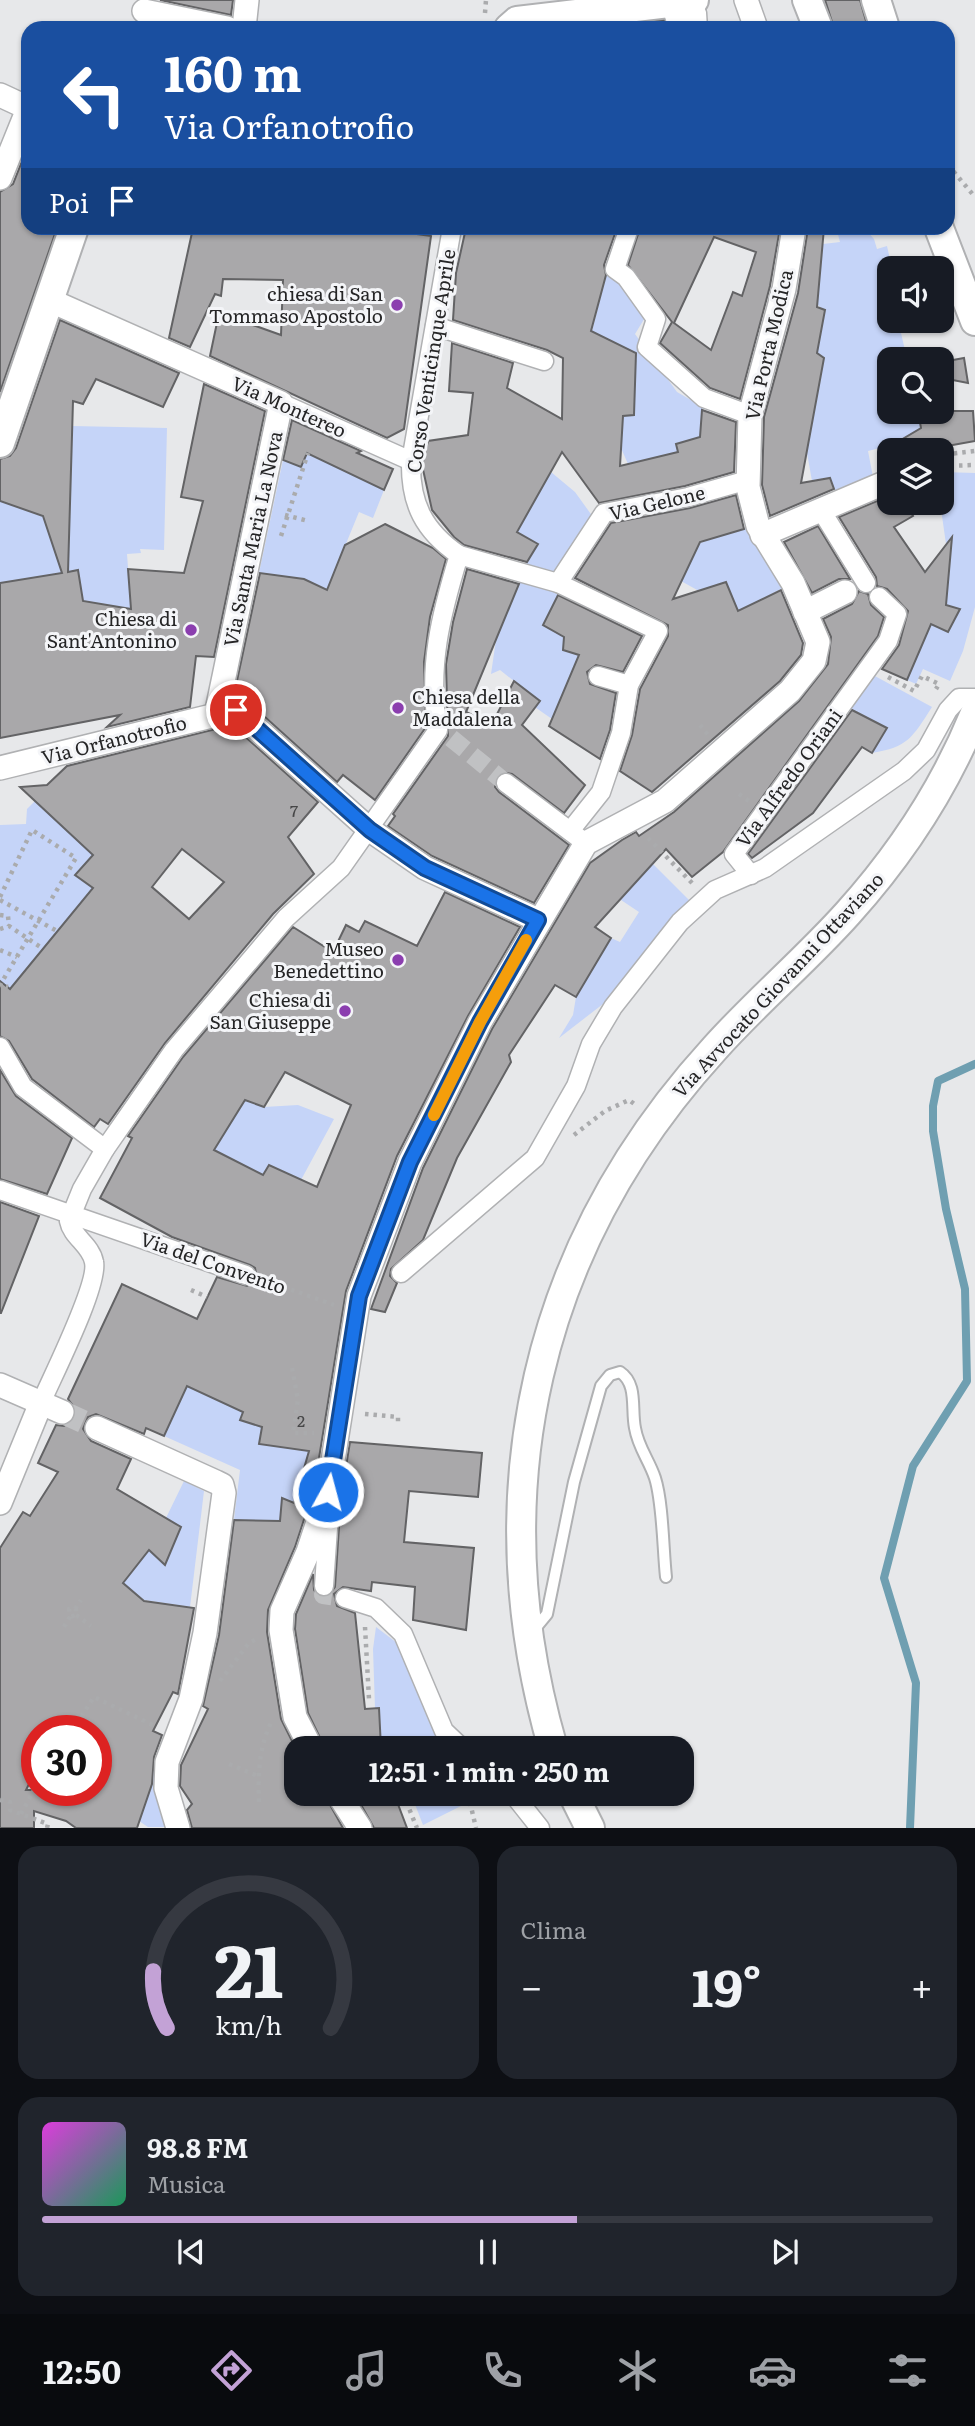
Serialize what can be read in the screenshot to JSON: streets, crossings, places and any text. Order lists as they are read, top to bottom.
{
  "streets": {
    "street": [
      "Via Porta Modica",
      "Corso Venticinque Aprile",
      "Via Montereo",
      "Via Gelone",
      "Via Santa Maria La Nova",
      "Via Orfanotrofio",
      "Via Alfredo Oriani",
      "Via Avvocato Giovanni Ottaviano",
      "Via del Convento"
    ]
  },
  "crossings": [
    ["Via Porta Modica", "Via Gelone"],
    ["Corso Venticinque Aprile", "Via Montereo"],
    ["Via Montereo", "Via Santa Maria La Nova"],
    ["Via Santa Maria La Nova", "Via Orfanotrofio"]
  ],
  "places": [
    "chiesa di San Tommaso Apostolo",
    "Chiesa di Sant'Antonino",
    "Chiesa della Maddalena",
    "Museo Benedettino",
    "Chiesa di San Giuseppe"
  ],
  "house_numbers": ["7", "2"],
  "page": {
    "turn": ["160 m", "Via Orfanotrofio"],
    "then": "Poi",
    "limit": "30",
    "trip": "12:51 · 1 min · 250 m",
    "tile": "Clima",
    "heat": ["−", "19°", "+"],
    "song": ["98.8 FM", "Musica"],
    "tabs": "12:50",
    "gauge": ["21", "km/h"]
  }
}
